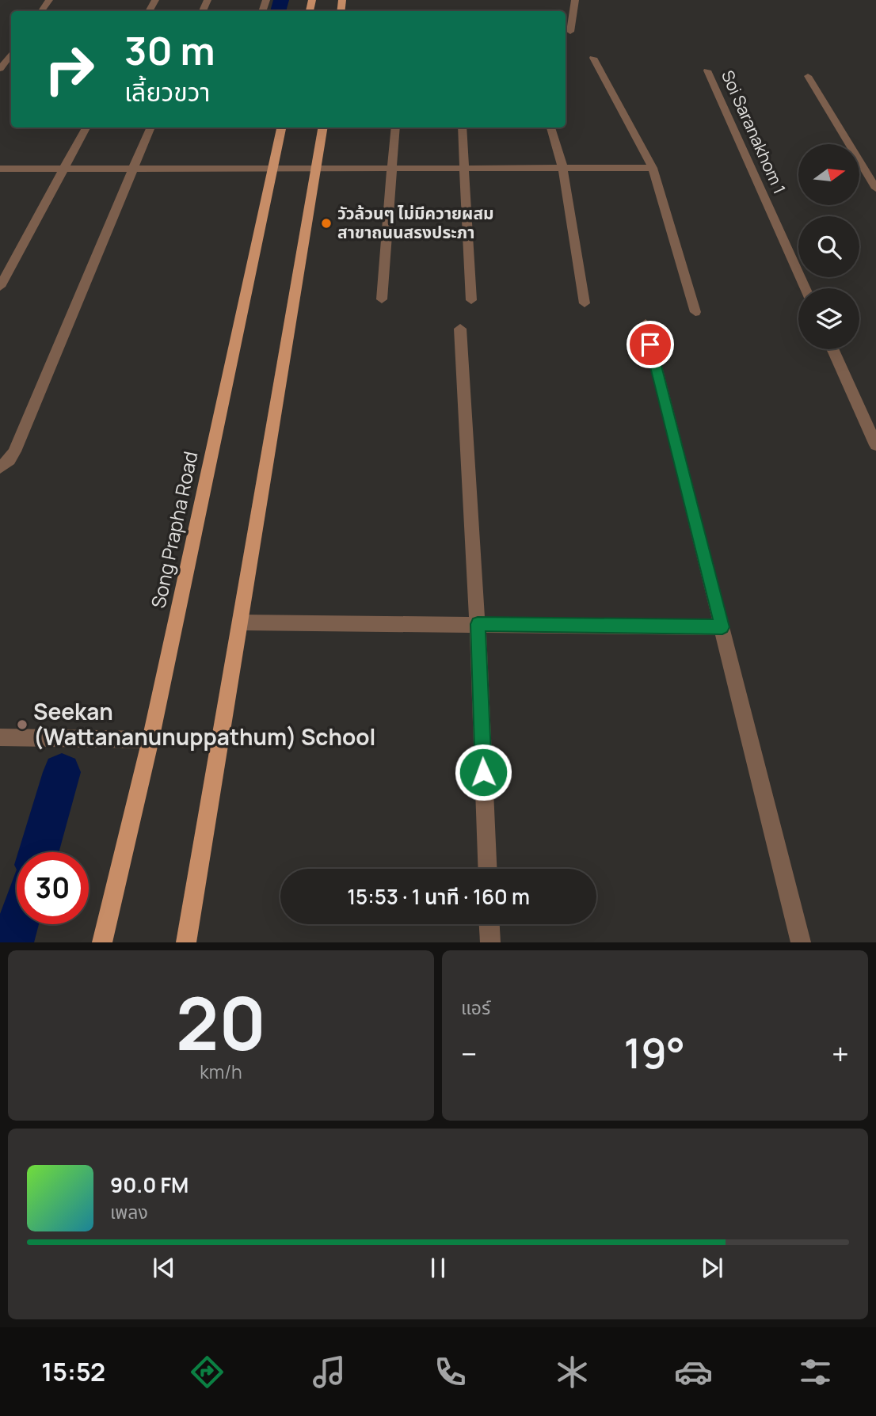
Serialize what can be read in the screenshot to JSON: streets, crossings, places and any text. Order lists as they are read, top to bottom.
{
  "streets": {
    "main road": ["Song Prapha Road"],
    "street": ["Soi Saranakhom 1"]
  },
  "places": ["วัวล้วนๆ ไม่มีควายผสม สาขาถนนสรงประภา", "Seekan (Wattananunuppathum) School"],
  "north": "right",
  "page": {
    "turn": ["30 m", "เลี้ยวขวา"],
    "limit": "30",
    "trip": "15:53 · 1 นาที · 160 m",
    "tile": [
      ["20", "km/h"],
      "แอร์"
    ],
    "heat": ["−", "19°", "+"],
    "song": ["90.0 FM", "เพลง"],
    "tabs": "15:52"
  }
}
